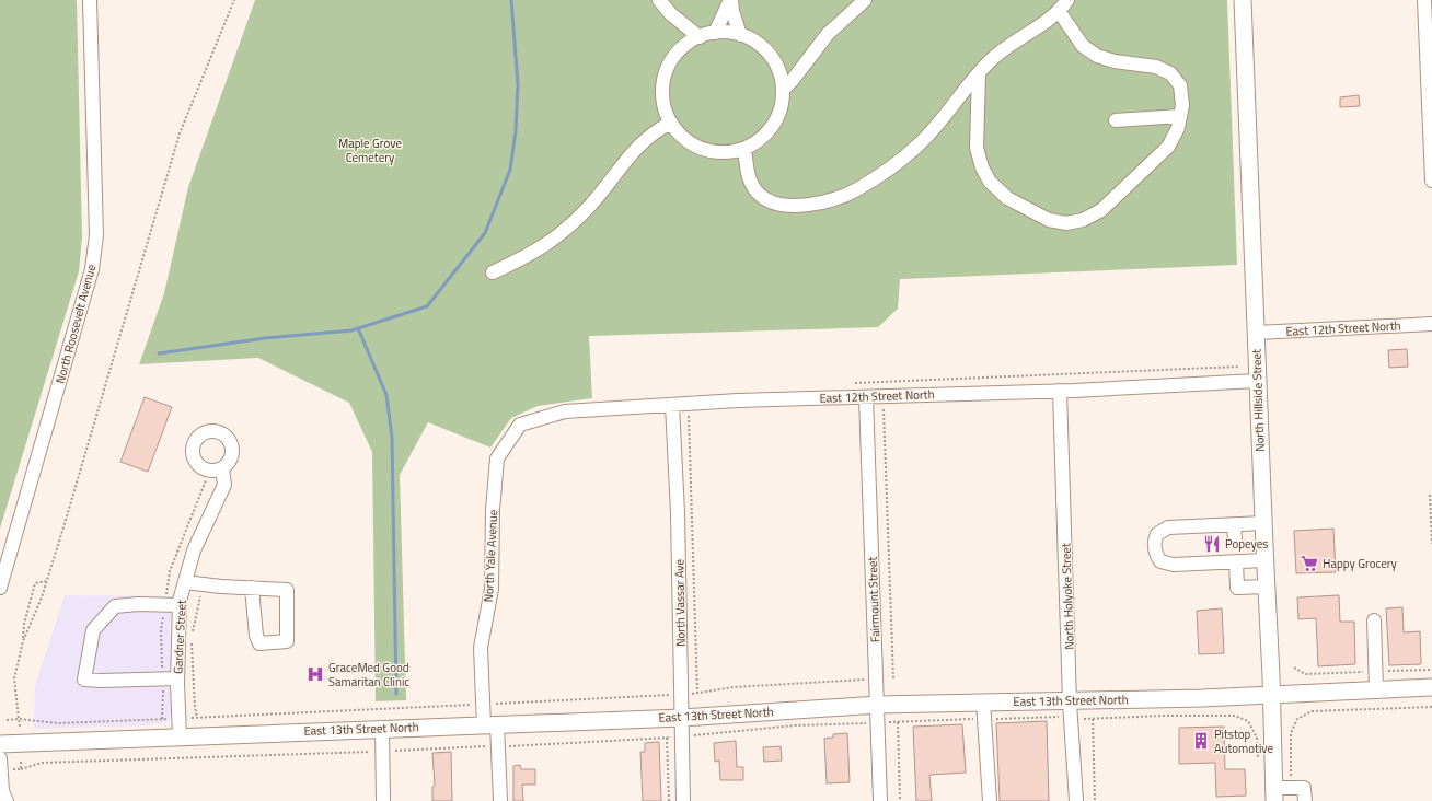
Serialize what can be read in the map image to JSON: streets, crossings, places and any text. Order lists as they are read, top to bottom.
{
  "streets": {
    "main road": ["North Hillside Street", "East 13th Street North"],
    "street": [
      "North Roosevelt Avenue",
      "East 12th Street North",
      "North Yale Avenue",
      "North Holyoke Street",
      "Fairmount Street",
      "North Vassar Ave",
      "Gardner Street"
    ]
  },
  "crossings": [
    ["East 12th Street North", "North Hillside Street"],
    ["East 12th Street North", "North Yale Avenue"],
    ["East 12th Street North", "North Holyoke Street"],
    ["East 12th Street North", "Fairmount Street"],
    ["East 12th Street North", "North Vassar Ave"],
    ["North Hillside Street", "East 13th Street North"],
    ["North Yale Avenue", "East 13th Street North"],
    ["North Holyoke Street", "East 13th Street North"],
    ["Fairmount Street", "East 13th Street North"],
    ["North Vassar Ave", "East 13th Street North"],
    ["Gardner Street", "East 13th Street North"]
  ],
  "parks": ["Maple Grove Cemetery"],
  "places": {
    "restaurant": ["Popeyes"],
    "supermarket": ["Happy Grocery"],
    "hospital": ["GraceMed Good Samaritan Clinic"],
    "building": ["Pitstop Automotive"]
  }
}
